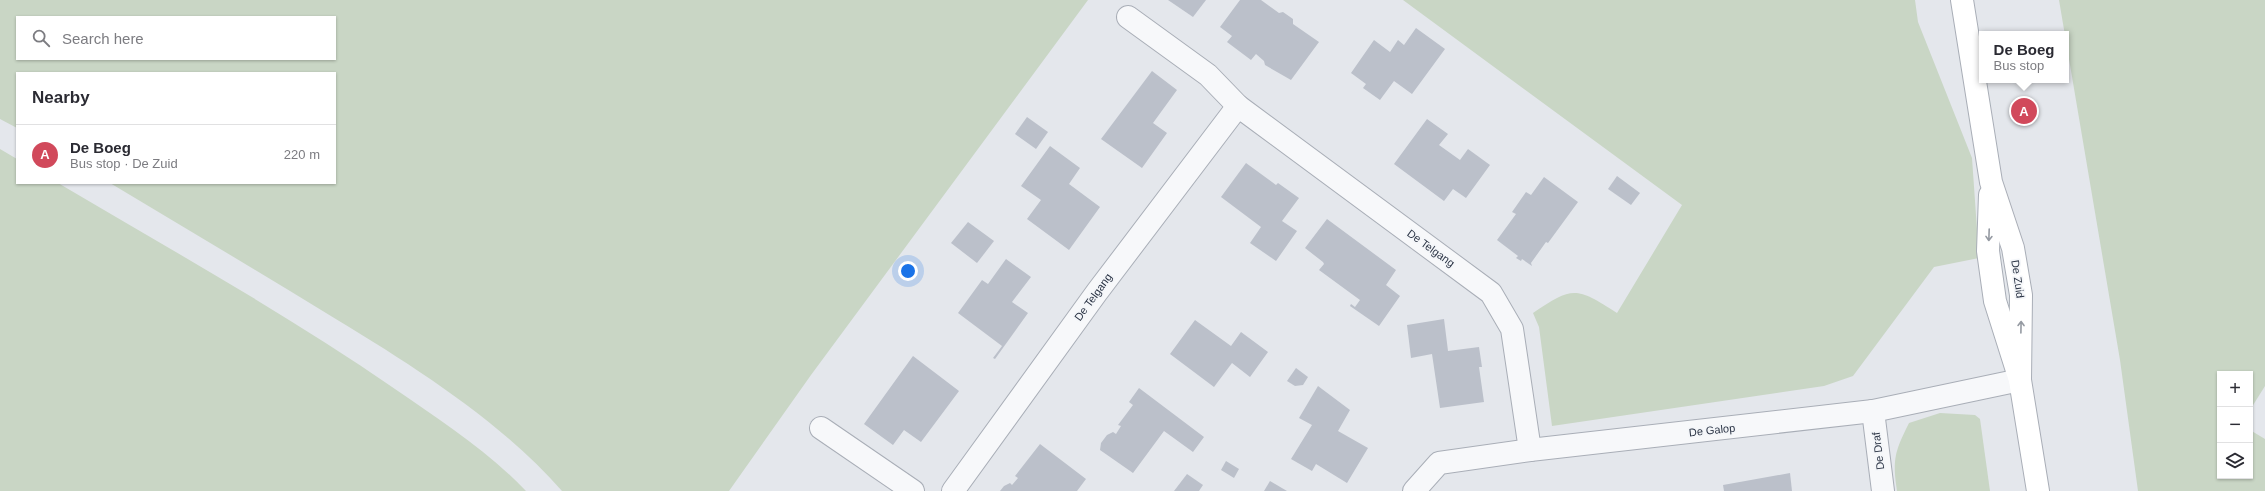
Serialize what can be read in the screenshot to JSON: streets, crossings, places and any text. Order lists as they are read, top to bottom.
{
  "streets": {
    "street": [
      "De Telgang",
      "De Zuid",
      "De Galop",
      "De Draf"
    ]
  },
  "crossings": [
    ["De Telgang", "De Galop"],
    ["De Zuid", "De Galop"],
    ["De Galop", "De Draf"]
  ],
  "page": {
    "search": "Search here",
    "popup": ["De Boeg", "Bus stop"],
    "heading": "Nearby",
    "pins": "A",
    "list": [
      {
        "mark": "A",
        "name": "De Boeg",
        "note": "Bus stop · De Zuid",
        "value": "220 m"
      }
    ],
    "map_buttons": ["+", "−"]
  }
}
